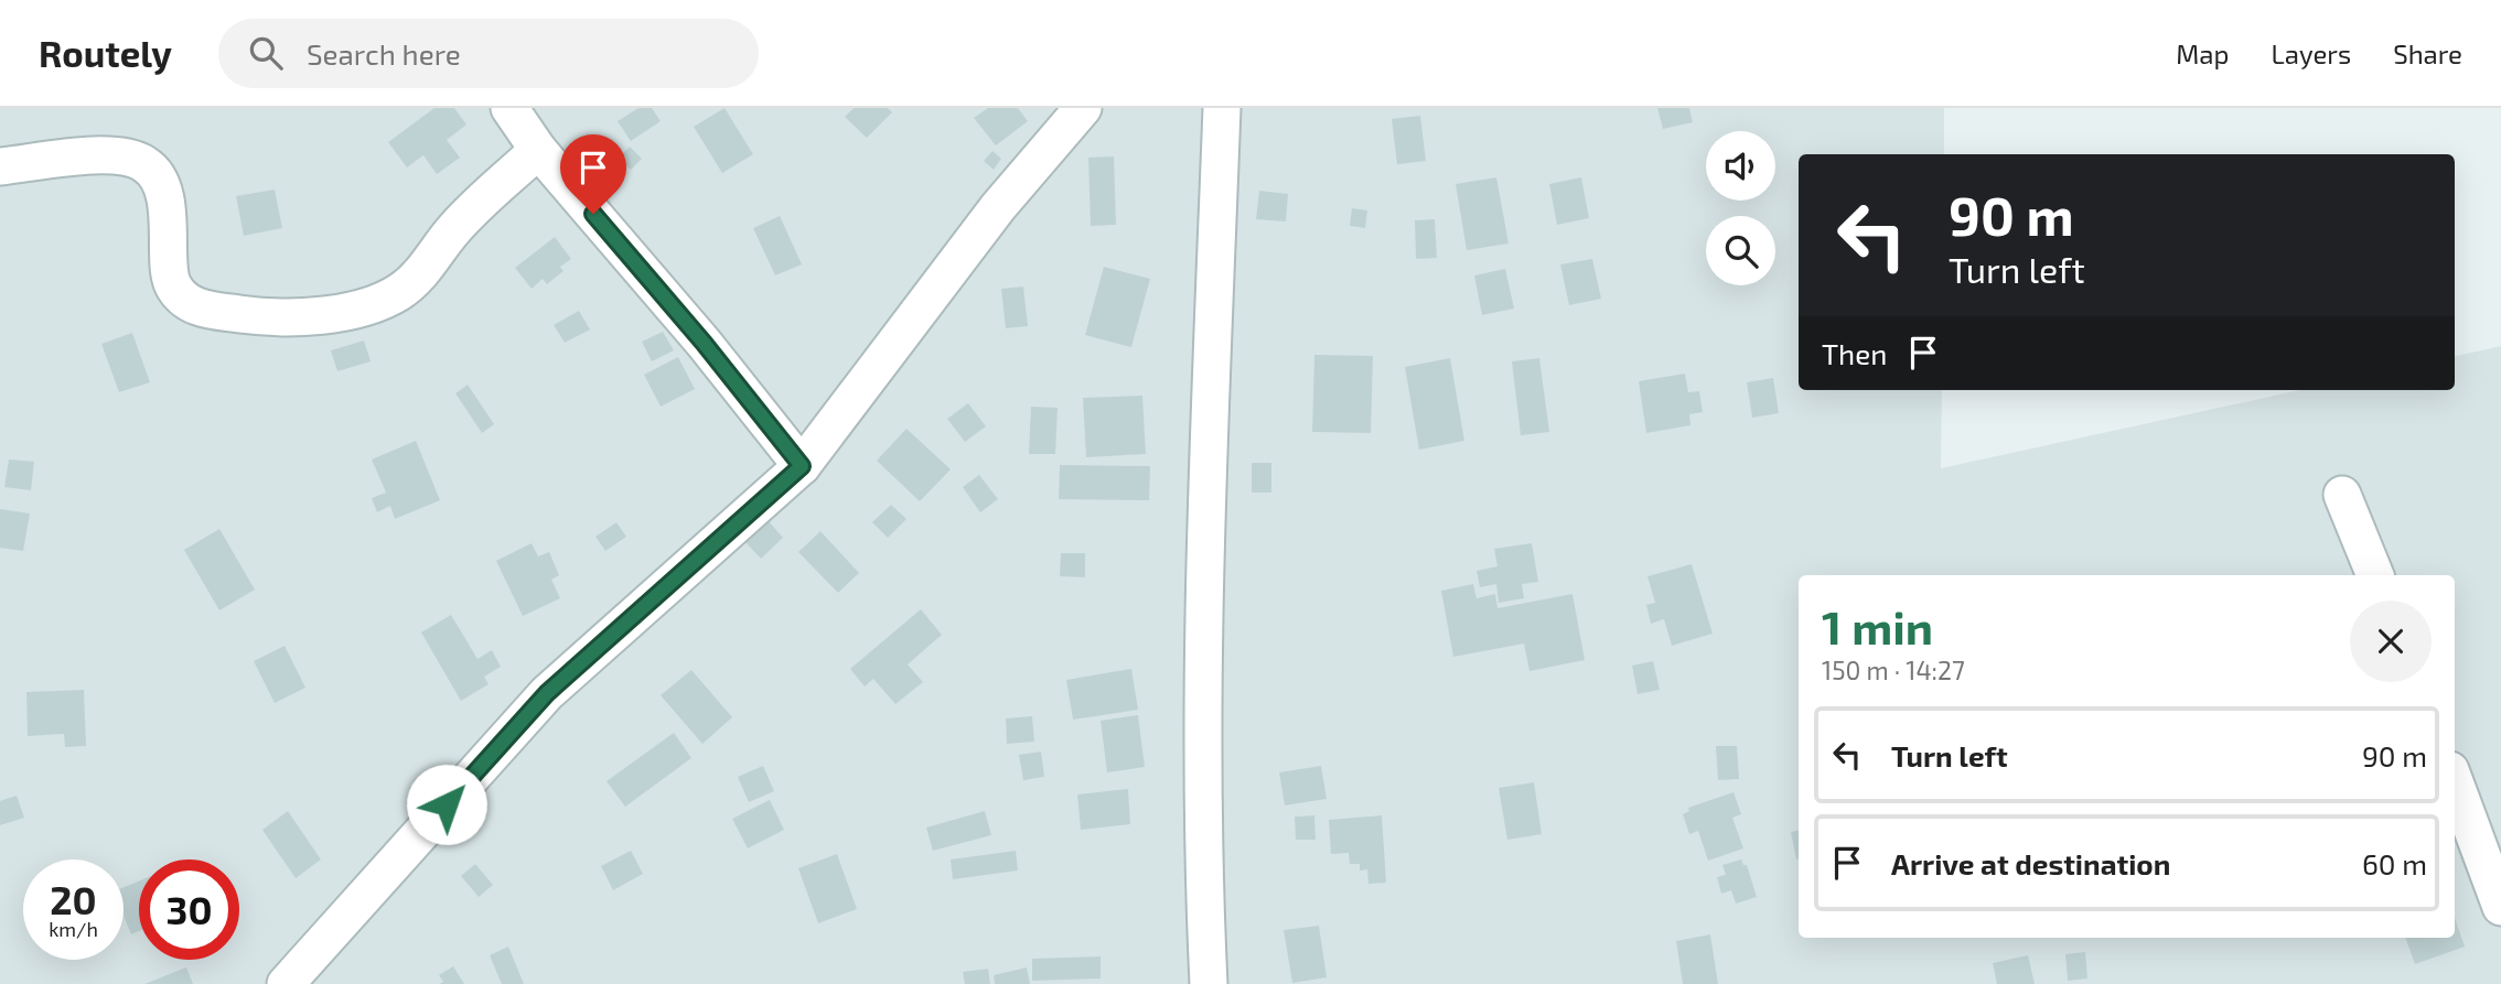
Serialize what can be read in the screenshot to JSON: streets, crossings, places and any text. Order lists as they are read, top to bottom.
{
  "page": {
    "header": "Routely",
    "search": "Search here",
    "nav": ["Map", "Layers", "Share"],
    "turn": ["90 m", "Turn left"],
    "then": "Then",
    "heading": ["1 min", "150 m · 14:27"],
    "list": [
      {
        "name": "Turn left",
        "value": "90 m"
      },
      {
        "name": "Arrive at destination",
        "value": "60 m"
      }
    ],
    "speed": "20 km/h",
    "limit": "30"
  }
}
